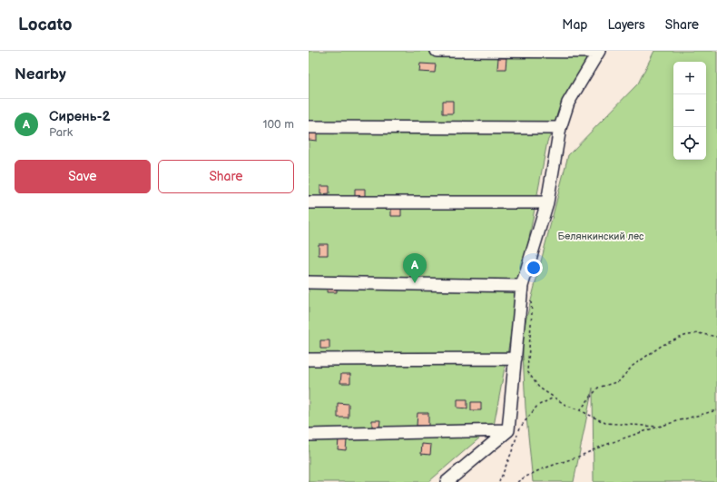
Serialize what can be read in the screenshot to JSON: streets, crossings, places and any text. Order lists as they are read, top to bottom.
{
  "parks": ["Белянкинский лес"],
  "page": {
    "header": "Locato",
    "nav": ["Map", "Layers", "Share"],
    "heading": "Nearby",
    "map_buttons": ["+", "−"],
    "list": [
      {
        "mark": "A",
        "name": "Сирень-2",
        "note": "Park",
        "value": "100 m"
      }
    ],
    "buttons": ["Save", "Share"],
    "pins": "A"
  }
}
